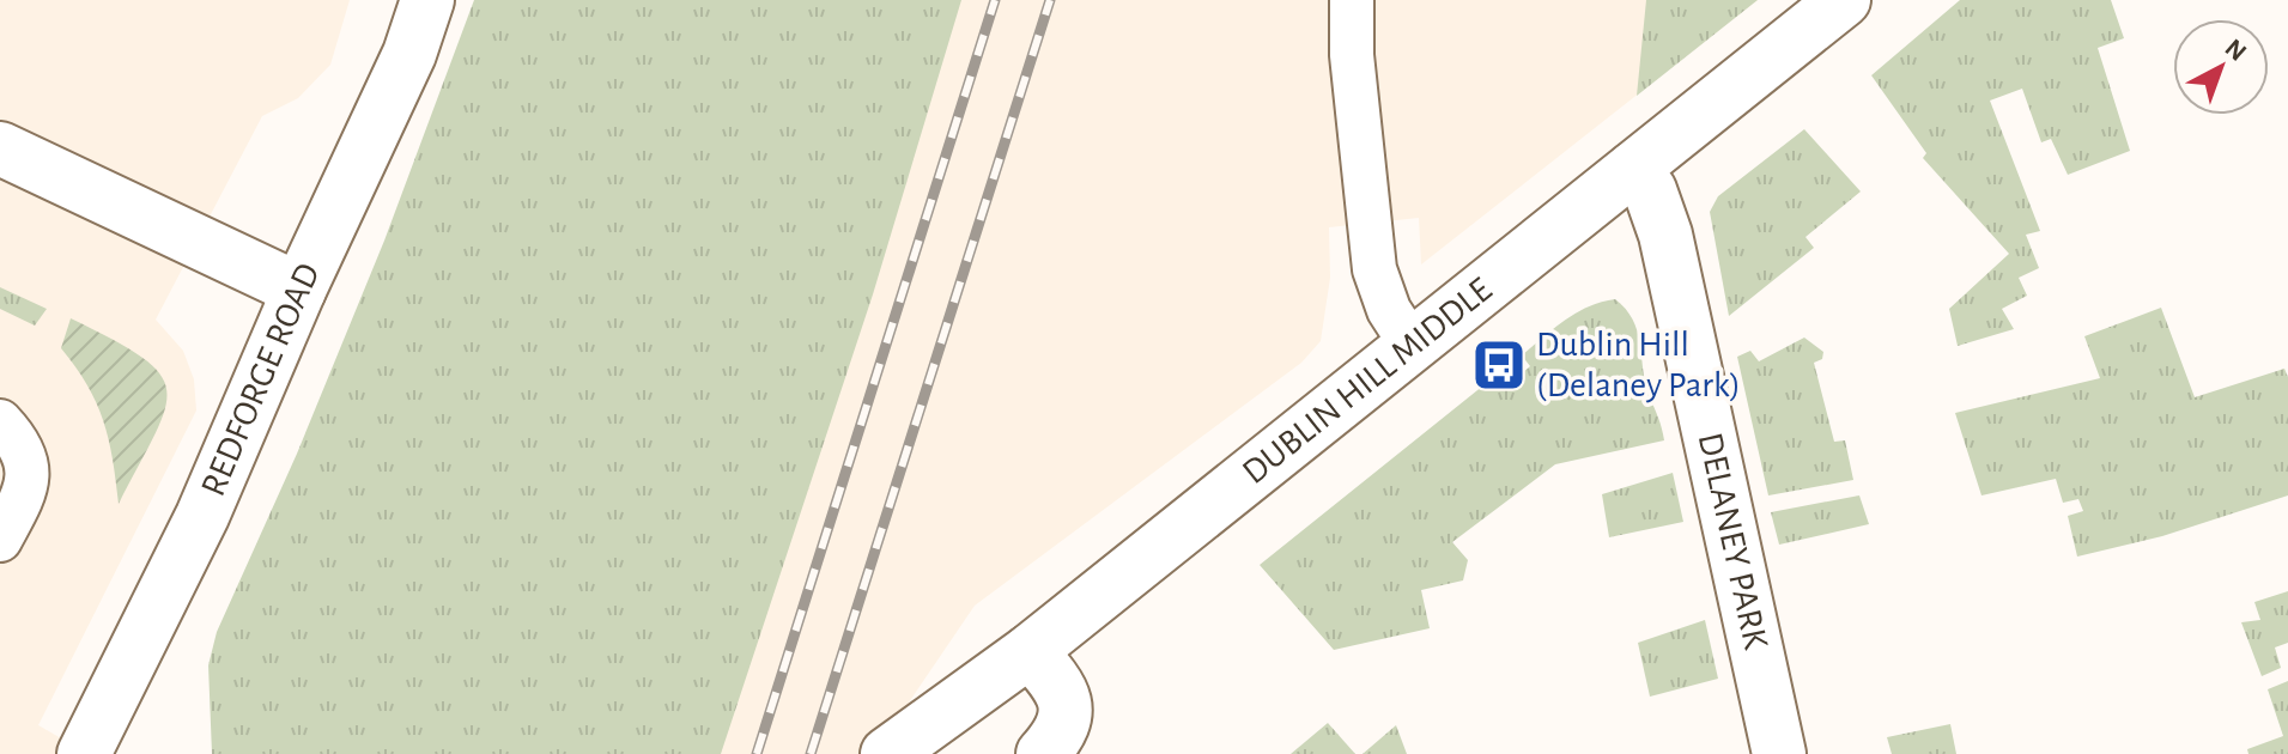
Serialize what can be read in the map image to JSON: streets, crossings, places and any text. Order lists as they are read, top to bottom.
{
  "streets": {
    "street": ["REDFORGE ROAD", "DUBLIN HILL MIDDLE", "DELANEY PARK"]
  },
  "crossings": [
    ["DUBLIN HILL MIDDLE", "DELANEY PARK"]
  ],
  "places": {
    "bus stop": ["Dublin Hill (Delaney Park)"]
  },
  "north": "top right"
}
